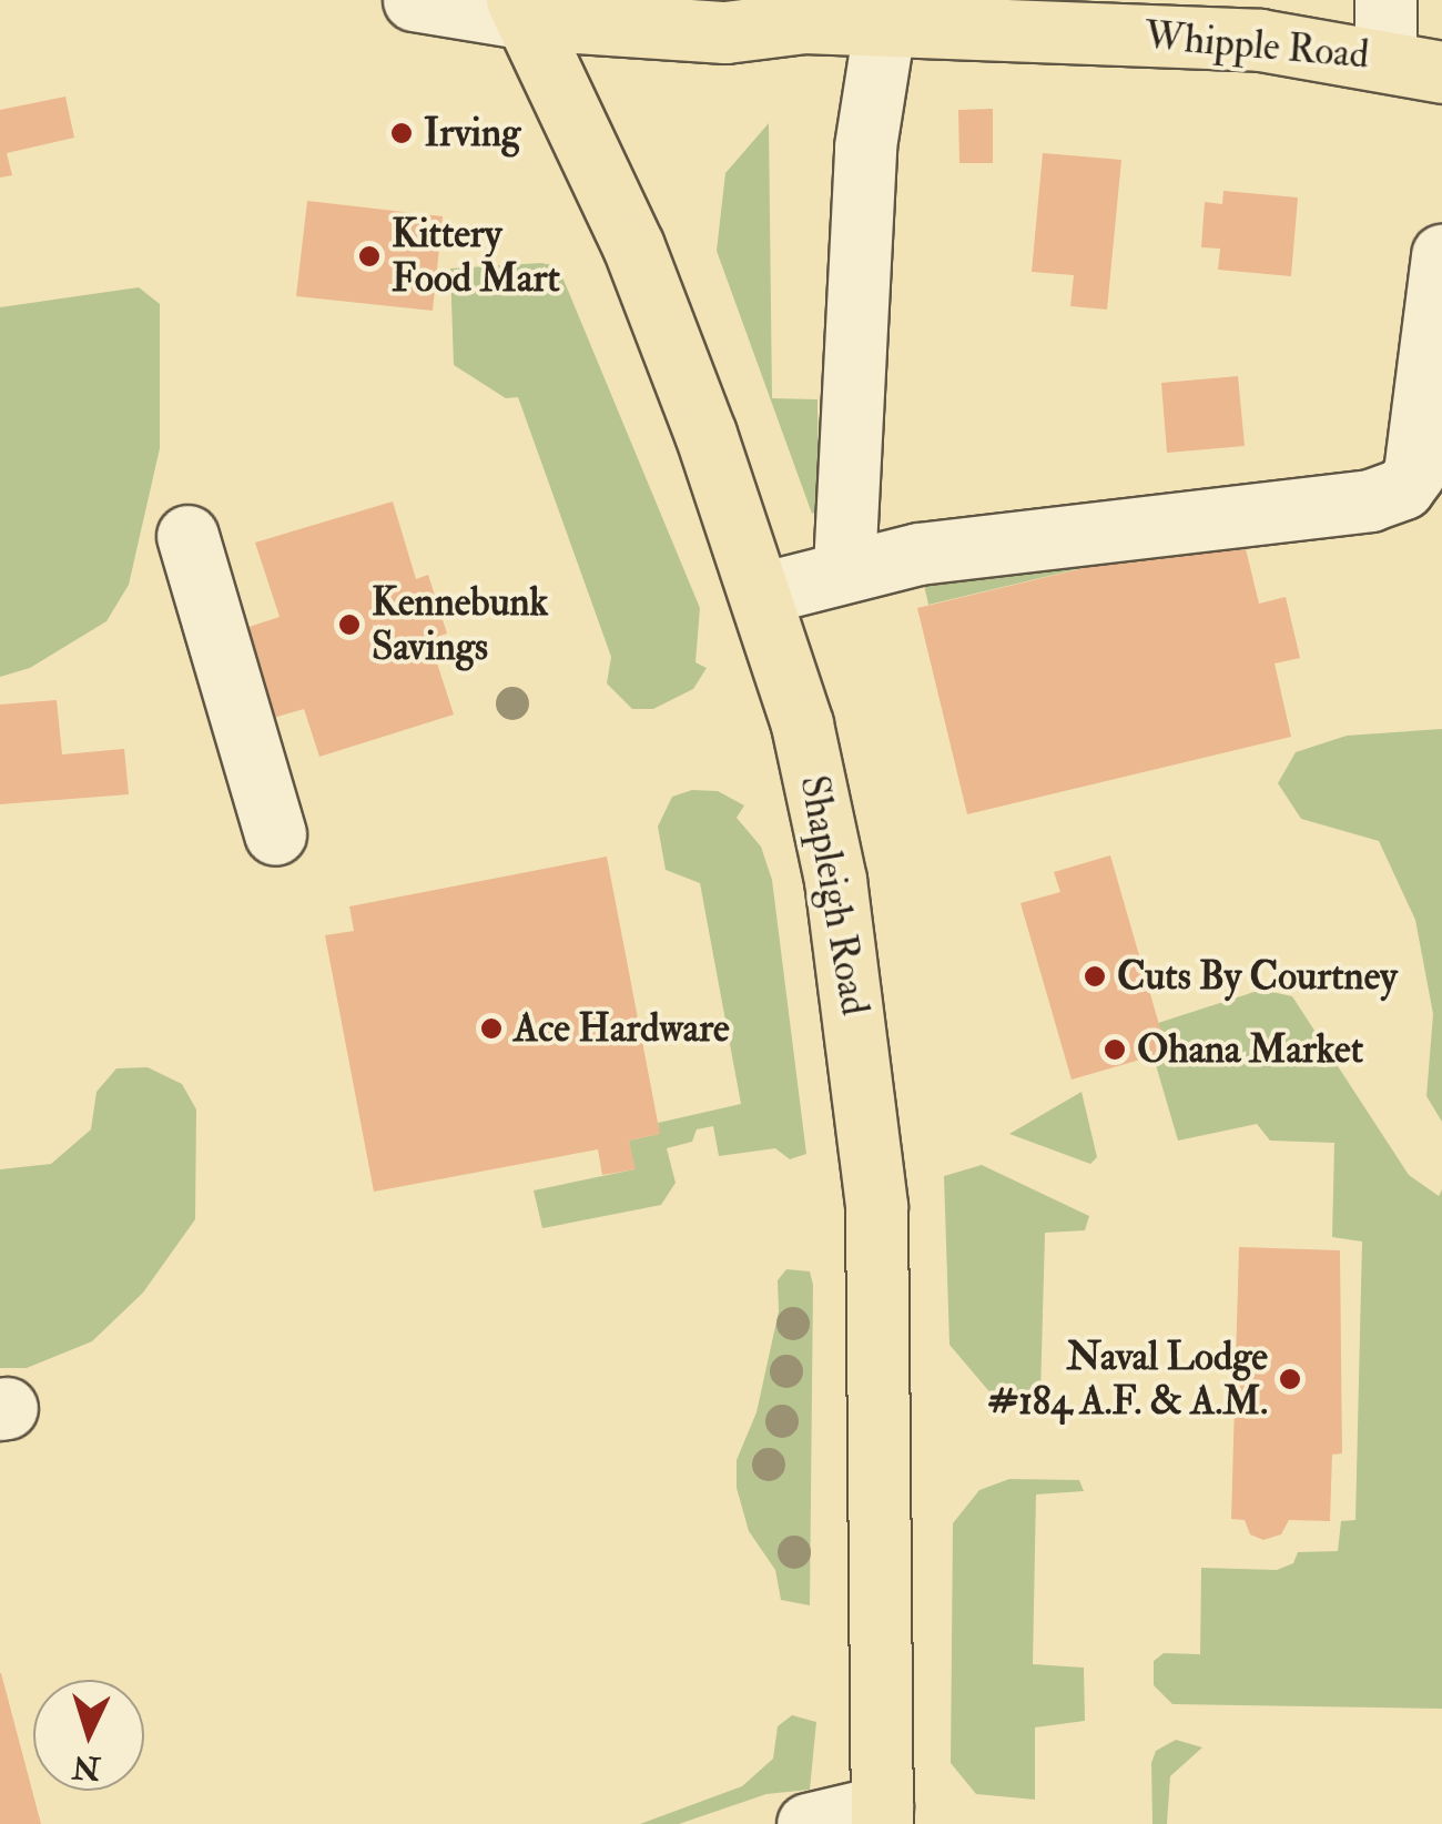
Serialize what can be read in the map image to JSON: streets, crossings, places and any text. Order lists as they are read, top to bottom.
{
  "streets": {
    "main road": ["Whipple Road", "Shapleigh Road"]
  },
  "crossings": [
    ["Whipple Road", "Shapleigh Road"]
  ],
  "places": [
    "Irving",
    "Kittery Food Mart",
    "Kennebunk Savings",
    "Cuts By Courtney",
    "Ace Hardware",
    "Ohana Market",
    "Naval Lodge #184 A.F. & A.M."
  ],
  "north": "bottom"
}
